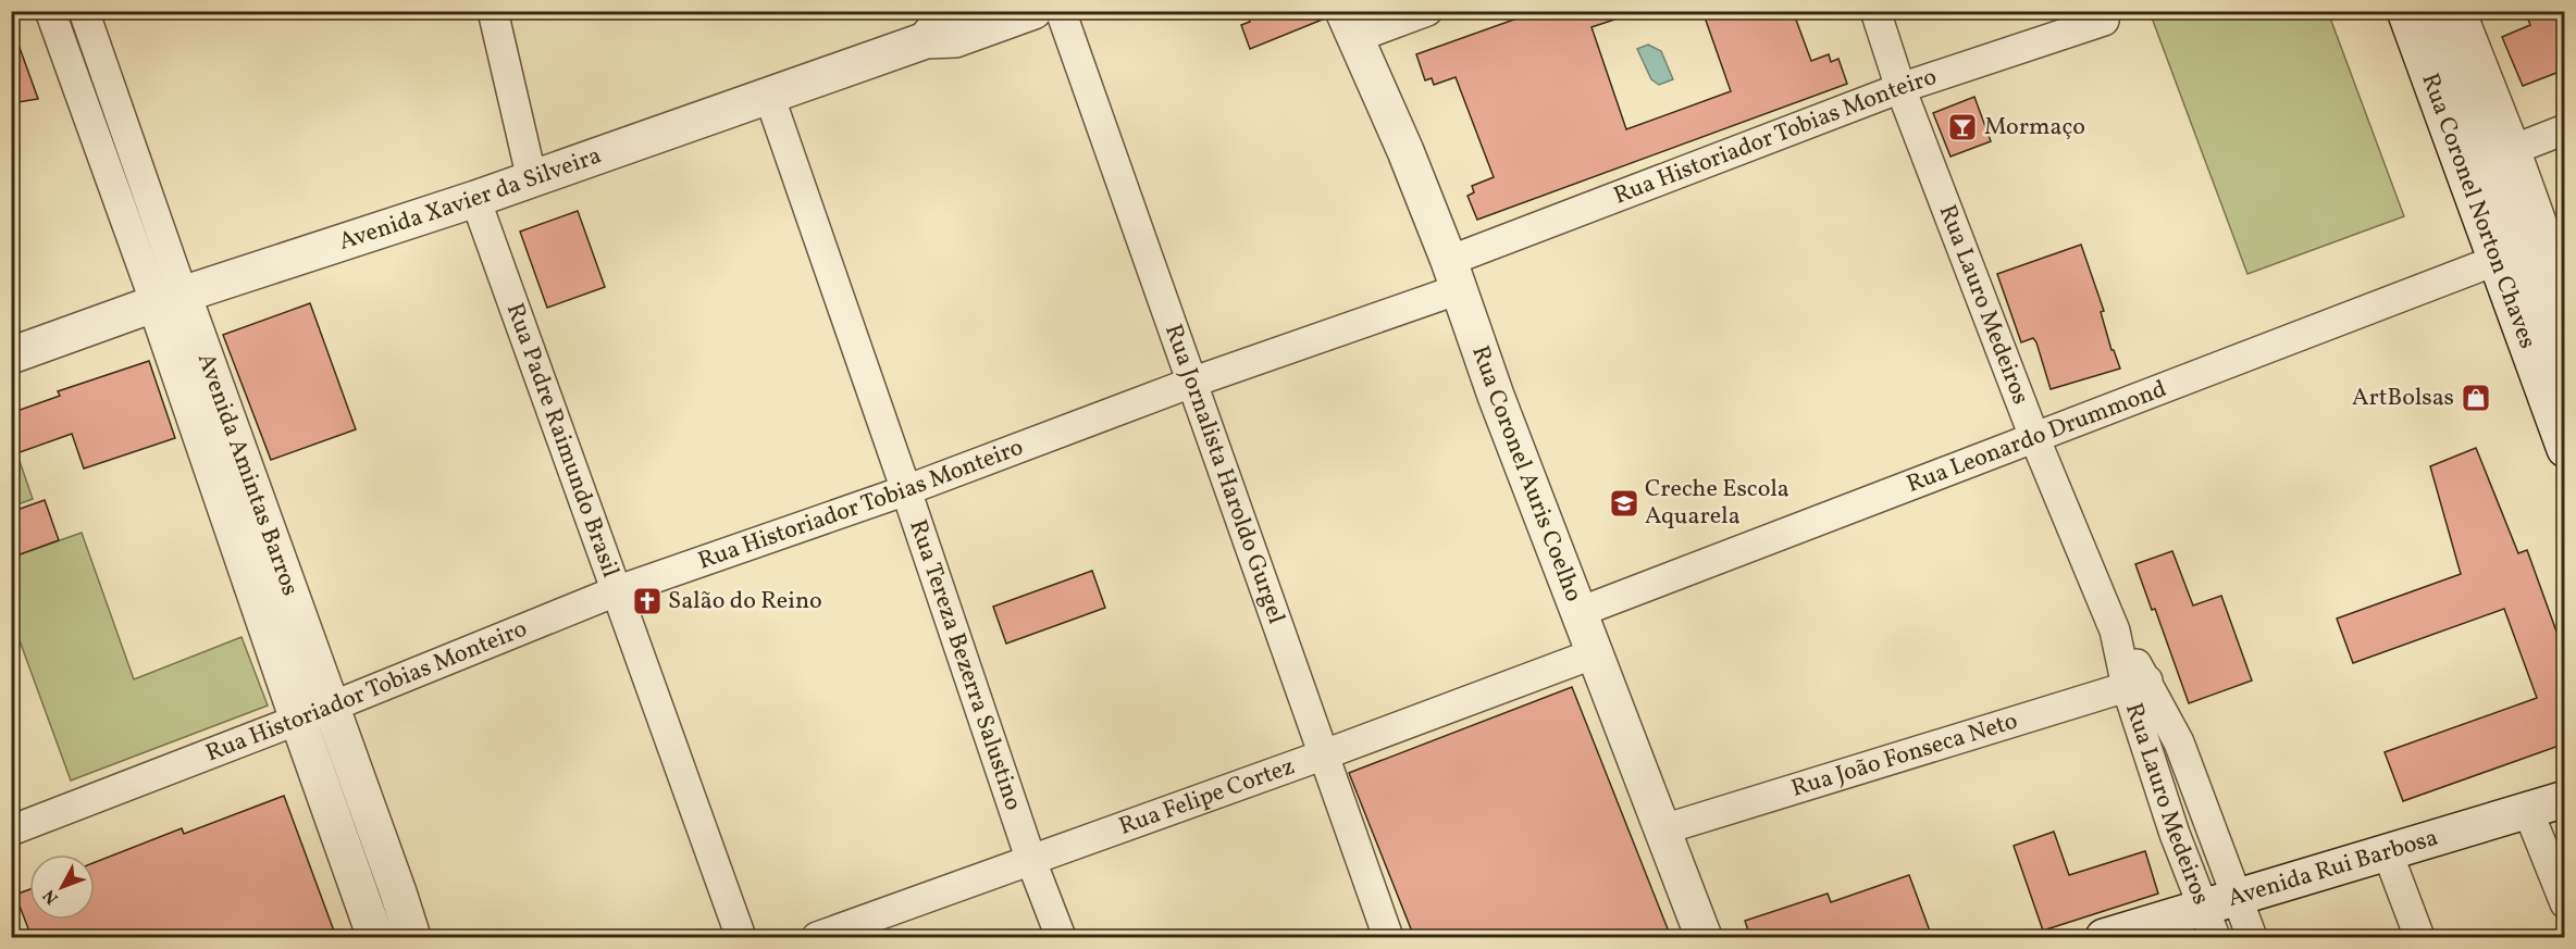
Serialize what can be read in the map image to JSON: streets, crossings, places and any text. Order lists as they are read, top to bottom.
{
  "streets": {
    "street": [
      "Rua Historiador Tobias Monteiro",
      "Avenida Xavier da Silveira",
      "Rua Coronel Norton Chaves",
      "Rua Lauro Medeiros",
      "Rua Leonardo Drummond",
      "Rua Padre Raimundo Brasil",
      "Rua Coronel Auris Coelho",
      "Avenida Amintas Barros",
      "Rua Jornalista Haroldo Gurgel",
      "Rua Tereza Bezerra Salustino",
      "Rua João Fonseca Neto",
      "Rua Felipe Cortez",
      "Avenida Rui Barbosa"
    ]
  },
  "crossings": [
    ["Rua Historiador Tobias Monteiro", "Rua Lauro Medeiros"],
    ["Rua Historiador Tobias Monteiro", "Rua Padre Raimundo Brasil"],
    ["Rua Historiador Tobias Monteiro", "Rua Coronel Auris Coelho"],
    ["Rua Historiador Tobias Monteiro", "Avenida Amintas Barros"],
    ["Rua Historiador Tobias Monteiro", "Rua Jornalista Haroldo Gurgel"],
    ["Rua Historiador Tobias Monteiro", "Rua Tereza Bezerra Salustino"],
    ["Avenida Xavier da Silveira", "Rua Padre Raimundo Brasil"],
    ["Avenida Xavier da Silveira", "Avenida Amintas Barros"],
    ["Avenida Xavier da Silveira", "Rua Tereza Bezerra Salustino"],
    ["Rua Coronel Norton Chaves", "Rua Leonardo Drummond"],
    ["Rua Lauro Medeiros", "Rua Leonardo Drummond"],
    ["Rua Lauro Medeiros", "Rua João Fonseca Neto"],
    ["Rua Lauro Medeiros", "Avenida Rui Barbosa"],
    ["Rua Leonardo Drummond", "Rua Coronel Auris Coelho"],
    ["Rua Coronel Auris Coelho", "Rua João Fonseca Neto"],
    ["Rua Coronel Auris Coelho", "Rua Felipe Cortez"],
    ["Rua Jornalista Haroldo Gurgel", "Rua Felipe Cortez"],
    ["Rua Tereza Bezerra Salustino", "Rua Felipe Cortez"]
  ],
  "places": {
    "bar": ["Mormaço"],
    "shop": ["ArtBolsas"],
    "school or university": ["Creche Escola Aquarela"],
    "church": ["Salão do Reino"]
  },
  "north": "bottom left"
}
